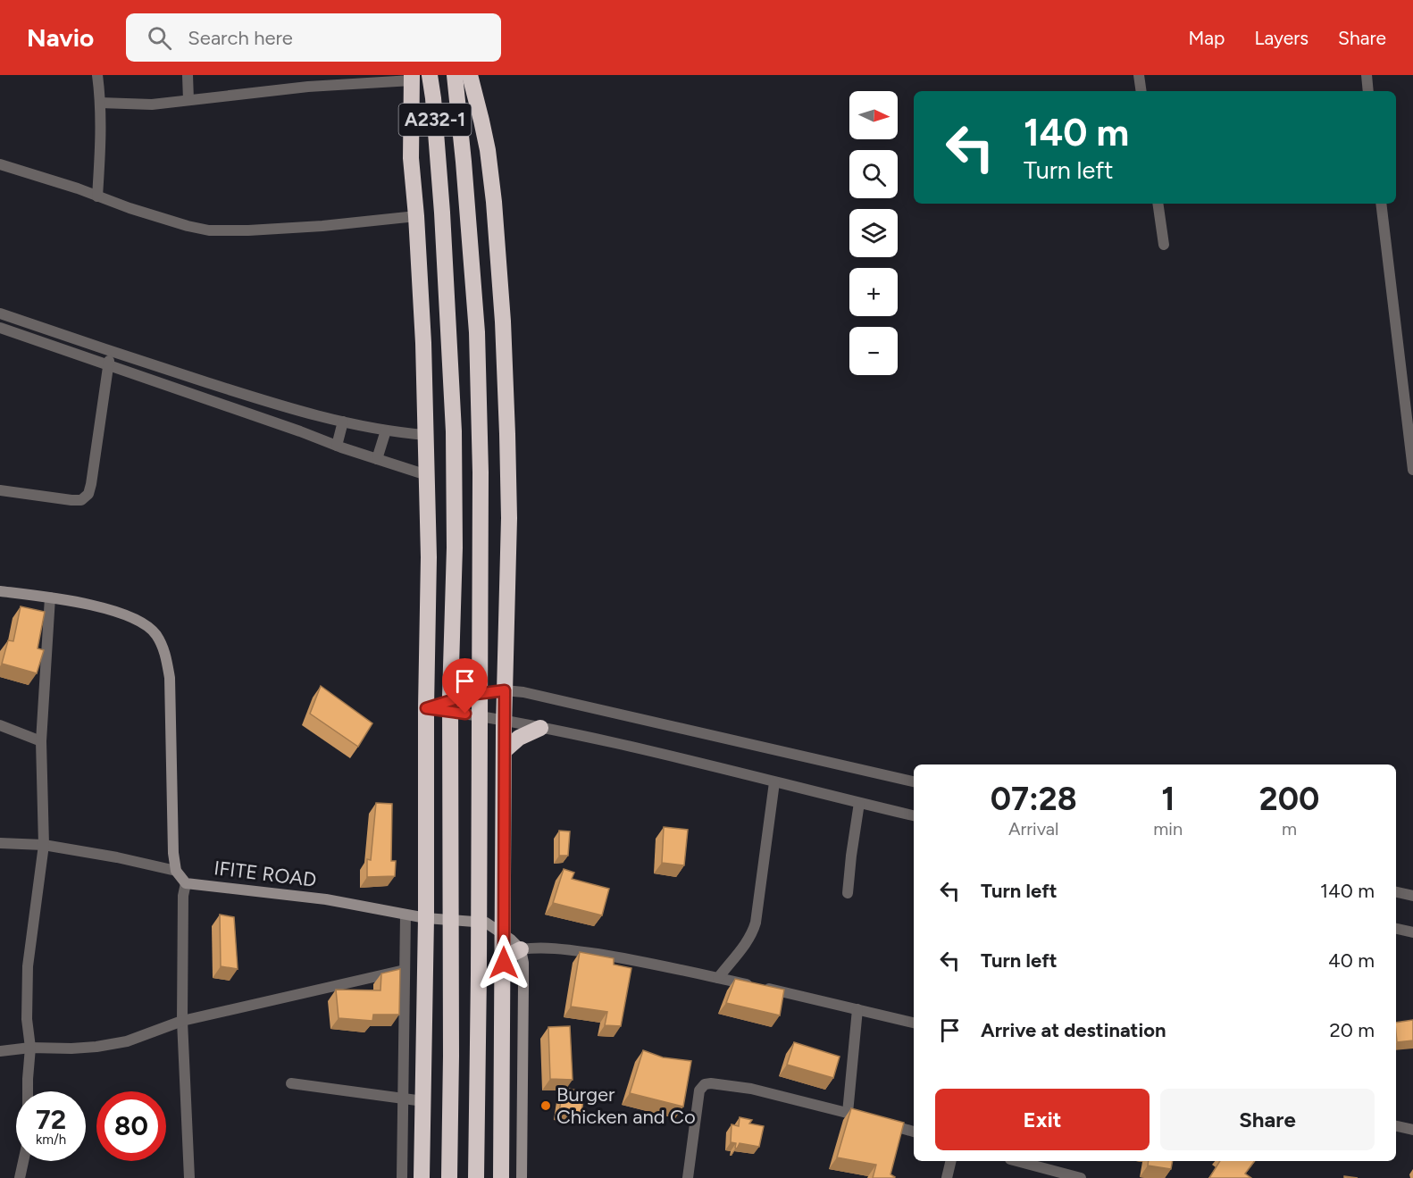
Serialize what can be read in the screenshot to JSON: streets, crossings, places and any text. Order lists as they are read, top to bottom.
{
  "streets": {
    "highway": ["A232-1"],
    "street": ["IFITE ROAD"]
  },
  "places": ["Burger Chicken and Co"],
  "north": "right",
  "page": {
    "header": "Navio",
    "search": "Search here",
    "nav": ["Map", "Layers", "Share"],
    "map_buttons": ["+", "−"],
    "turn": ["140 m", "Turn left"],
    "eta": [
      "07:28",
      "Arrival",
      "1",
      "min",
      "200",
      "m"
    ],
    "list": [
      {
        "name": "Turn left",
        "value": "140 m"
      },
      {
        "name": "Turn left",
        "value": "40 m"
      },
      {
        "name": "Arrive at destination",
        "value": "20 m"
      }
    ],
    "buttons": ["Exit", "Share"],
    "speed": "72 km/h",
    "limit": "80"
  }
}
